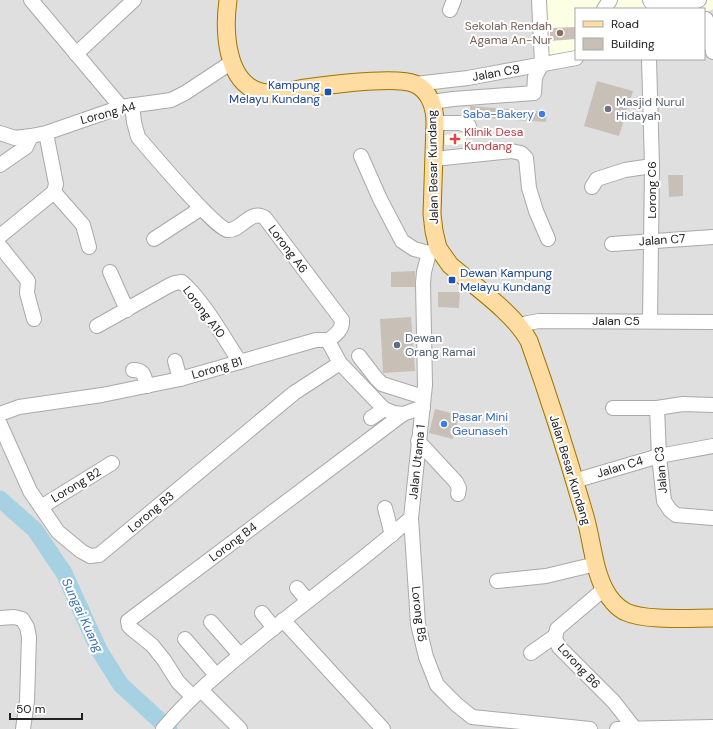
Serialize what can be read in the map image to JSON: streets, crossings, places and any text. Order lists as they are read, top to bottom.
{
  "streets": {
    "main road": ["Jalan Besar Kundang"],
    "street": [
      "Jalan C9",
      "Lorong A4",
      "Lorong C6",
      "Jalan C7",
      "Lorong A6",
      "Lorong A10",
      "Jalan C5",
      "Lorong B1",
      "Jalan Utama 1",
      "Jalan C4",
      "Jalan C3",
      "Lorong B2",
      "Lorong B3",
      "Lorong B4",
      "Lorong B5",
      "Lorong B6"
    ]
  },
  "crossings": [
    ["Jalan C9", "Jalan Besar Kundang"],
    ["Lorong A4", "Lorong A6"],
    ["Jalan Besar Kundang", "Jalan C5"],
    ["Jalan Besar Kundang", "Jalan Utama 1"],
    ["Jalan Besar Kundang", "Jalan C4"],
    ["Jalan Besar Kundang", "Lorong B6"],
    ["Lorong C6", "Jalan C7"],
    ["Lorong C6", "Jalan C5"],
    ["Lorong A6", "Lorong B1"],
    ["Lorong A10", "Lorong B1"],
    ["Jalan Utama 1", "Lorong B4"],
    ["Jalan Utama 1", "Lorong B5"],
    ["Jalan C4", "Jalan C3"],
    ["Lorong B2", "Lorong B3"]
  ],
  "water": ["Sungai Kuang"],
  "places": {
    "other": [
      "Sekolah Rendah Agama An-Nur",
      "Masjid Nurul Hidayah",
      "Saba-Bakery",
      "Dewan Orang Ramai",
      "Pasar Mini Geunaseh"
    ],
    "transit": ["Kampung Melayu Kundang", "Dewan Kampung Melayu Kundang"],
    "health": ["Klinik Desa Kundang"]
  },
  "legend": ["Road", "Building"],
  "scale_bar": "50 m"
}
